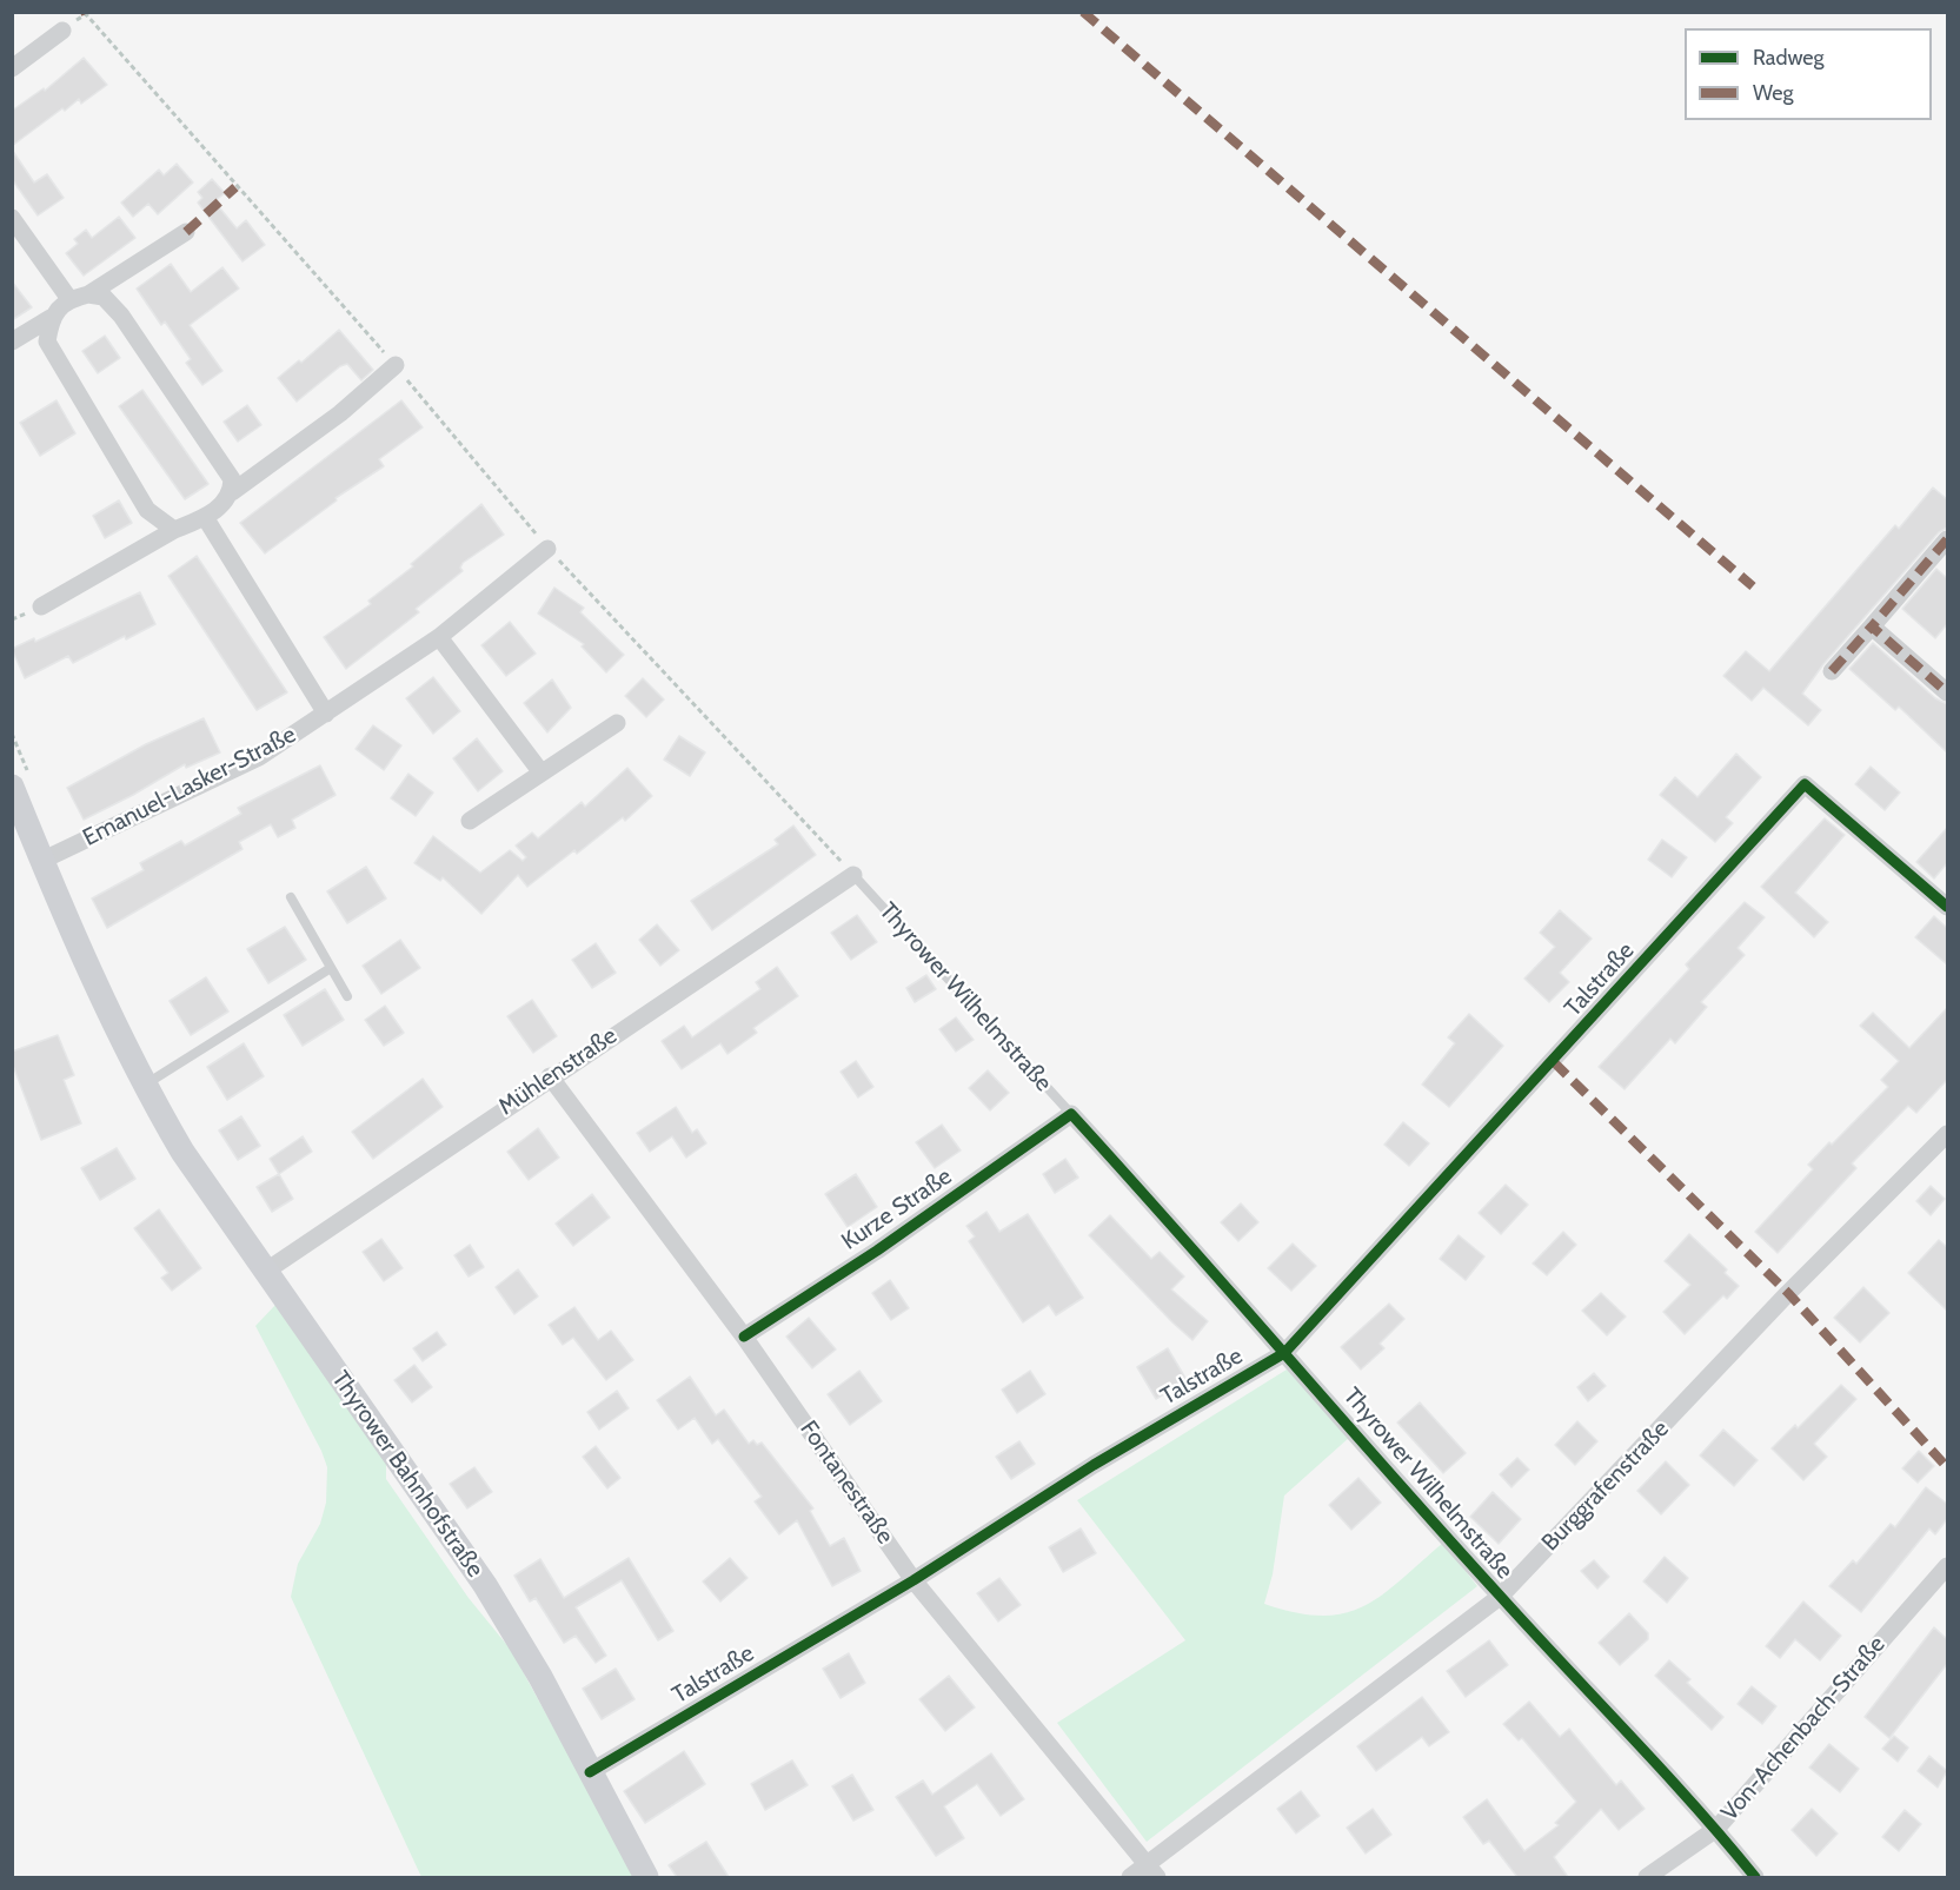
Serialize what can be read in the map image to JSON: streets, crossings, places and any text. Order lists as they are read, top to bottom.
{
  "streets": {
    "main road": ["Thyrower Bahnhofstraße"],
    "street": [
      "Emanuel-Lasker-Straße",
      "Talstraße",
      "Thyrower Wilhelmstraße",
      "Mühlenstraße",
      "Kurze Straße",
      "Fontanestraße",
      "Burggrafenstraße",
      "Von-Achenbach-Straße"
    ]
  },
  "crossings": [
    ["Emanuel-Lasker-Straße", "Thyrower Bahnhofstraße"],
    ["Talstraße", "Thyrower Wilhelmstraße"],
    ["Talstraße", "Thyrower Bahnhofstraße"],
    ["Talstraße", "Fontanestraße"],
    ["Thyrower Wilhelmstraße", "Mühlenstraße"],
    ["Thyrower Wilhelmstraße", "Kurze Straße"],
    ["Thyrower Wilhelmstraße", "Burggrafenstraße"],
    ["Thyrower Wilhelmstraße", "Von-Achenbach-Straße"],
    ["Mühlenstraße", "Thyrower Bahnhofstraße"],
    ["Mühlenstraße", "Fontanestraße"],
    ["Kurze Straße", "Fontanestraße"],
    ["Fontanestraße", "Burggrafenstraße"]
  ],
  "legend": ["Radweg", "Weg"]
}
